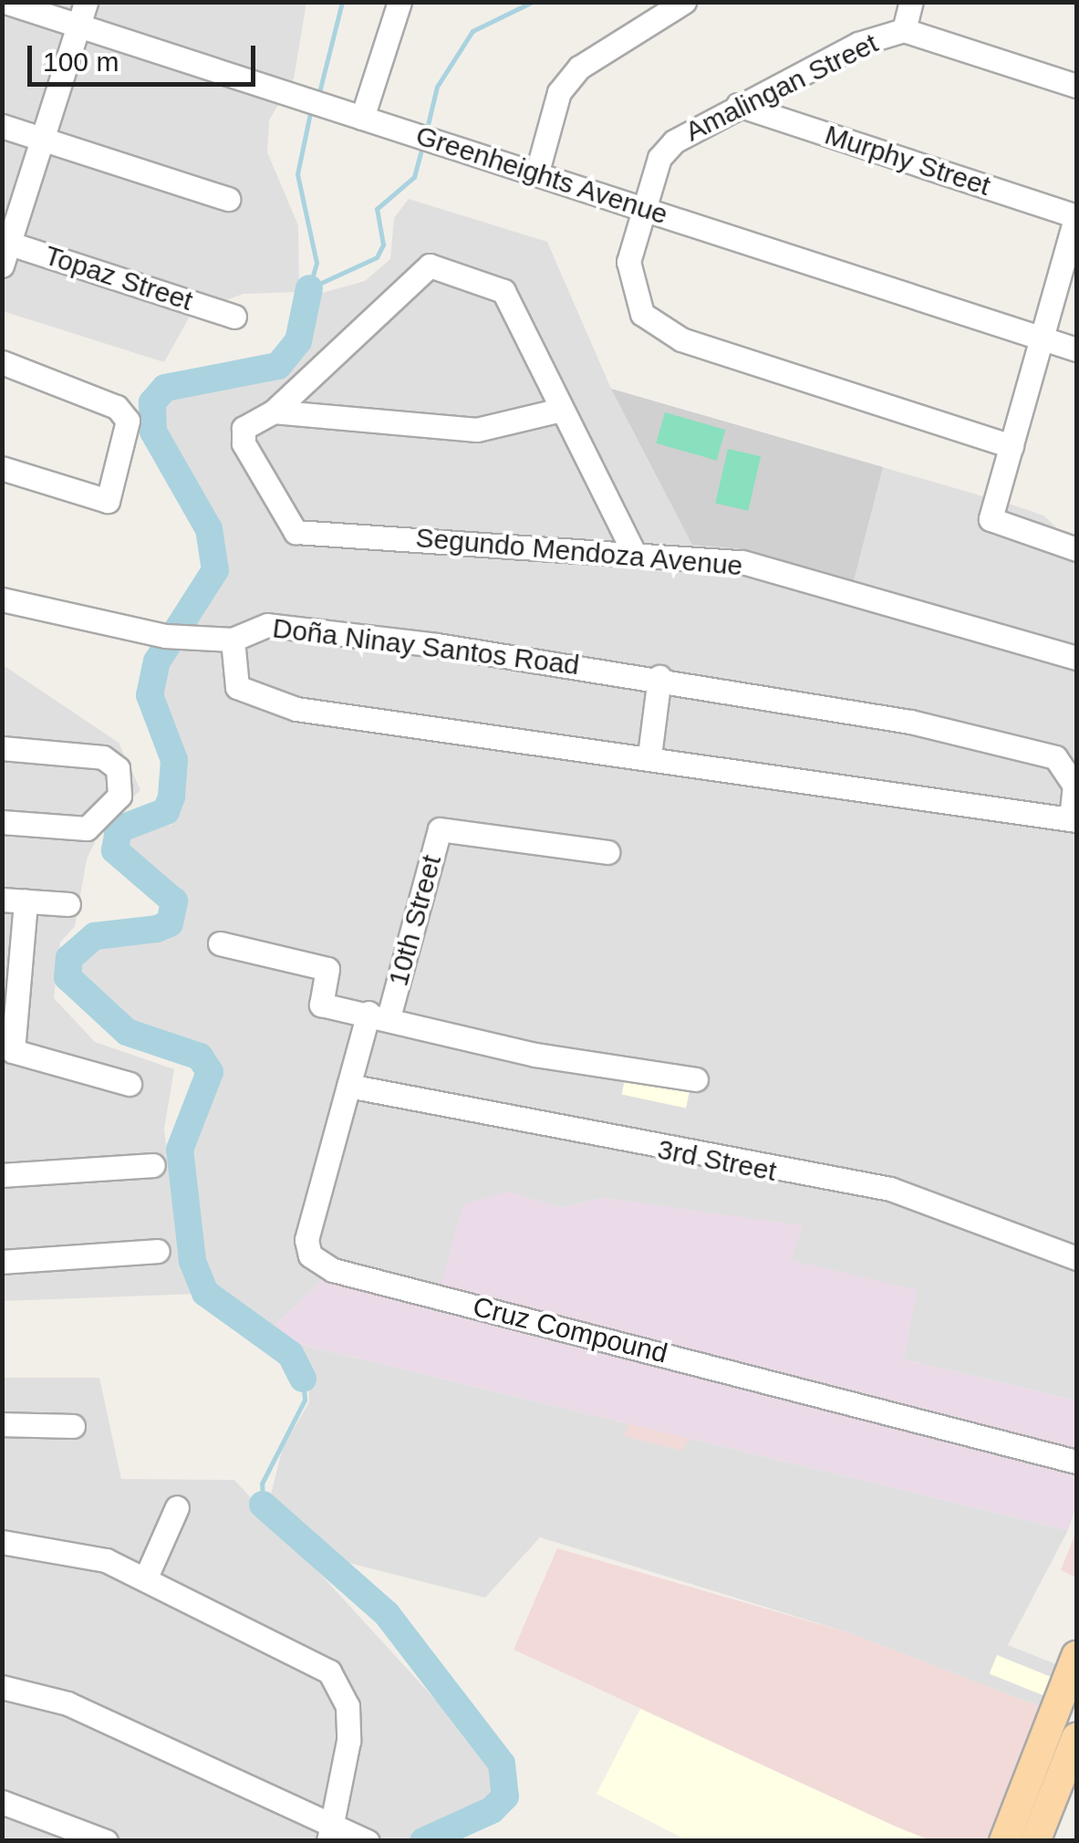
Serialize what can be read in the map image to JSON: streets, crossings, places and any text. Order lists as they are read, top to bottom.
{
  "streets": {
    "street": [
      "Amalingan Street",
      "Murphy Street",
      "Greenheights Avenue",
      "Topaz Street",
      "Segundo Mendoza Avenue",
      "Doña Ninay Santos Road",
      "10th Street",
      "3rd Street",
      "Cruz Compound"
    ]
  },
  "crossings": [
    ["Amalingan Street", "Murphy Street"],
    ["Amalingan Street", "Greenheights Avenue"],
    ["10th Street", "Cruz Compound"],
    ["3rd Street", "Cruz Compound"]
  ],
  "scale_bar": "100 m"
}
